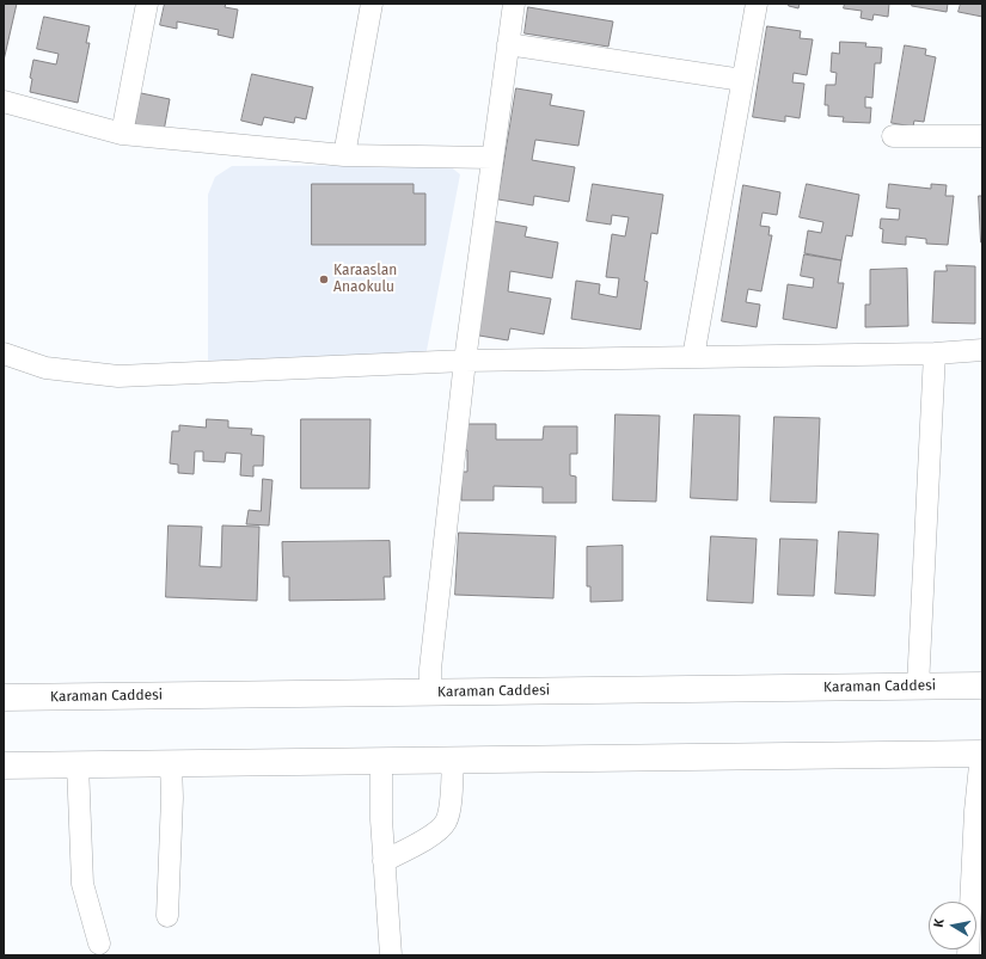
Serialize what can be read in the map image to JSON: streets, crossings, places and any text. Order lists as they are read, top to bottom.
{
  "streets": {
    "highway": ["Karaman Caddesi"]
  },
  "places": ["Karaaslan Anaokulu"],
  "north": "left"
}
